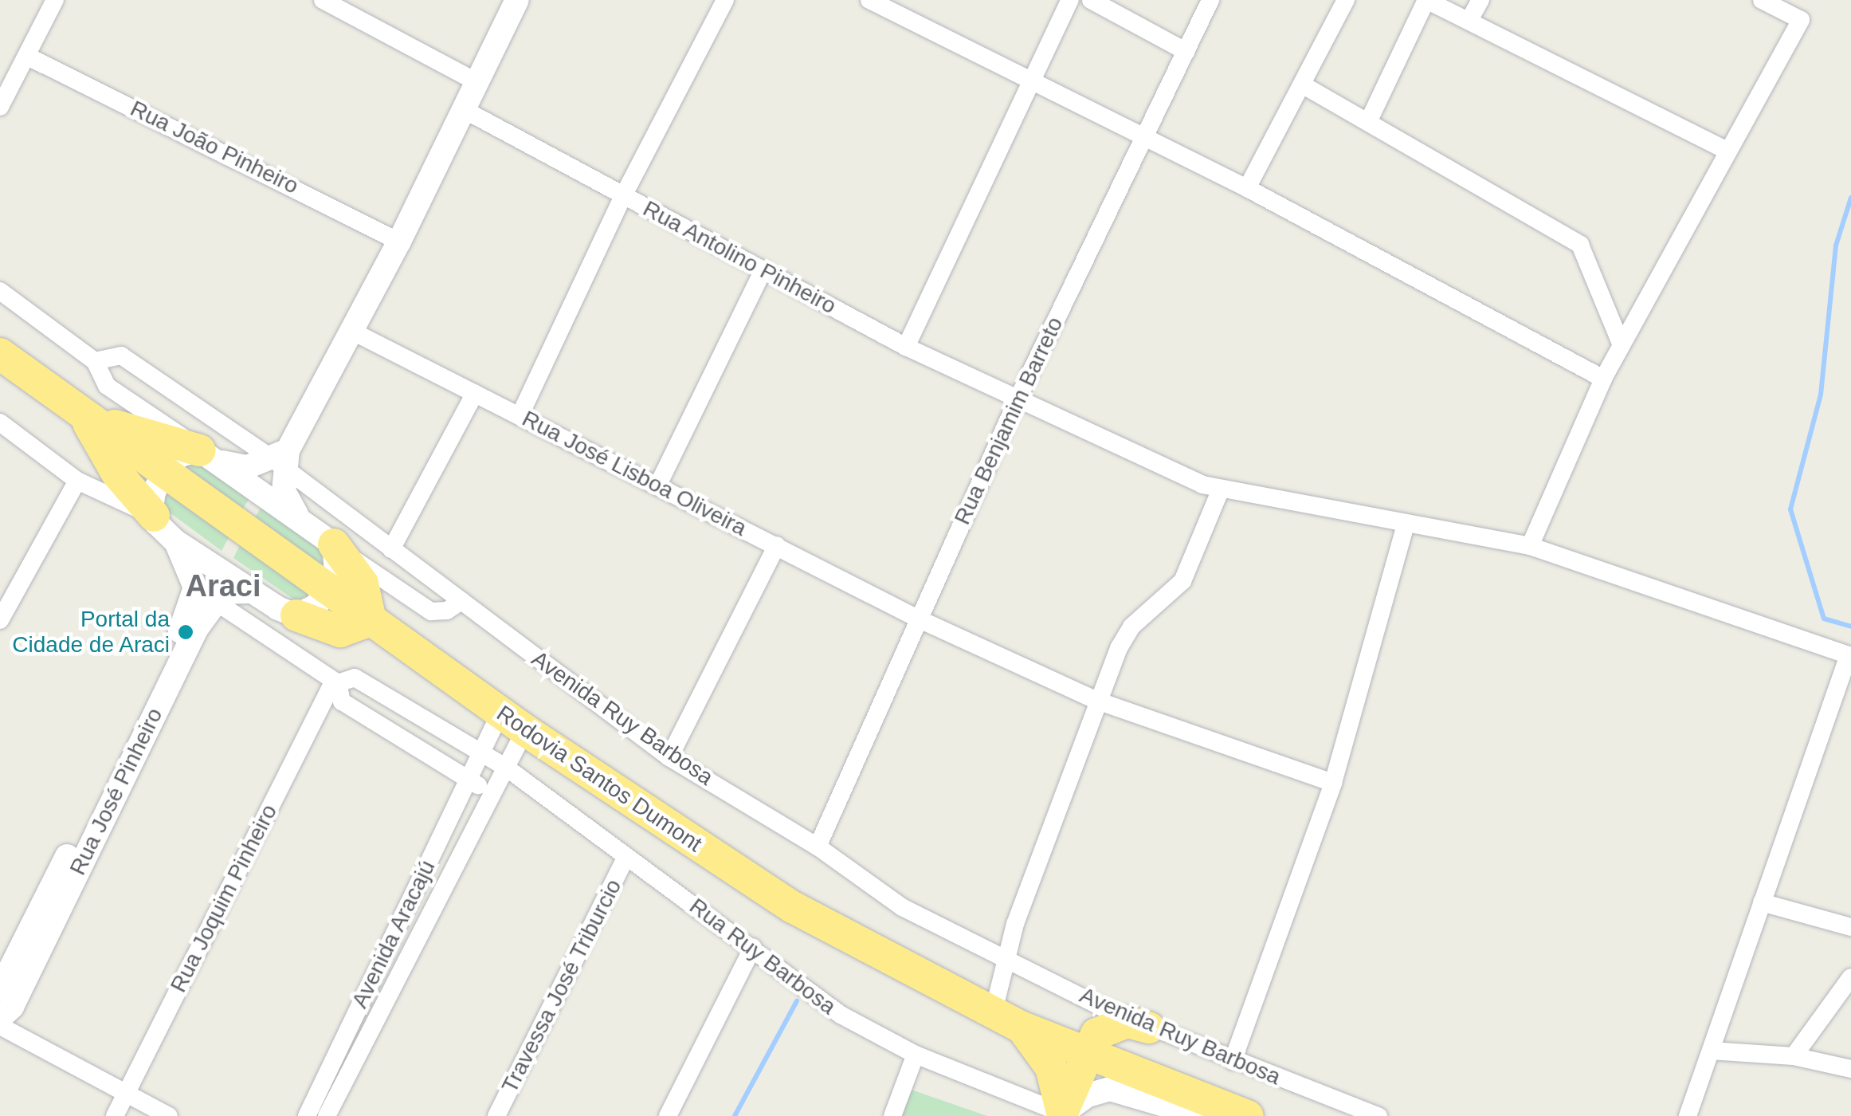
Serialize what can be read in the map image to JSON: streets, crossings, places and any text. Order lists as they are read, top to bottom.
{
  "streets": {
    "highway": ["Rodovia Santos Dumont"],
    "main road": ["Rua José Pinheiro"],
    "street": [
      "Rua João Pinheiro",
      "Rua Antolino Pinheiro",
      "Rua Benjamim Barreto",
      "Rua José Lisboa Oliveira",
      "Avenida Ruy Barbosa",
      "Rua Joquim Pinheiro",
      "Avenida Aracajú",
      "Rua Ruy Barbosa",
      "Travessa José Triburcio"
    ]
  },
  "crossings": [
    ["Rua Antolino Pinheiro", "Rua Benjamim Barreto"],
    ["Rua Benjamim Barreto", "Rua José Lisboa Oliveira"],
    ["Rua Benjamim Barreto", "Avenida Ruy Barbosa"],
    ["Rodovia Santos Dumont", "Avenida Aracajú"],
    ["Rua Joquim Pinheiro", "Rua Ruy Barbosa"],
    ["Avenida Aracajú", "Rua Ruy Barbosa"],
    ["Rua Ruy Barbosa", "Travessa José Triburcio"]
  ],
  "districts": ["Araci"],
  "places": ["Portal da Cidade de Araci"]
}
